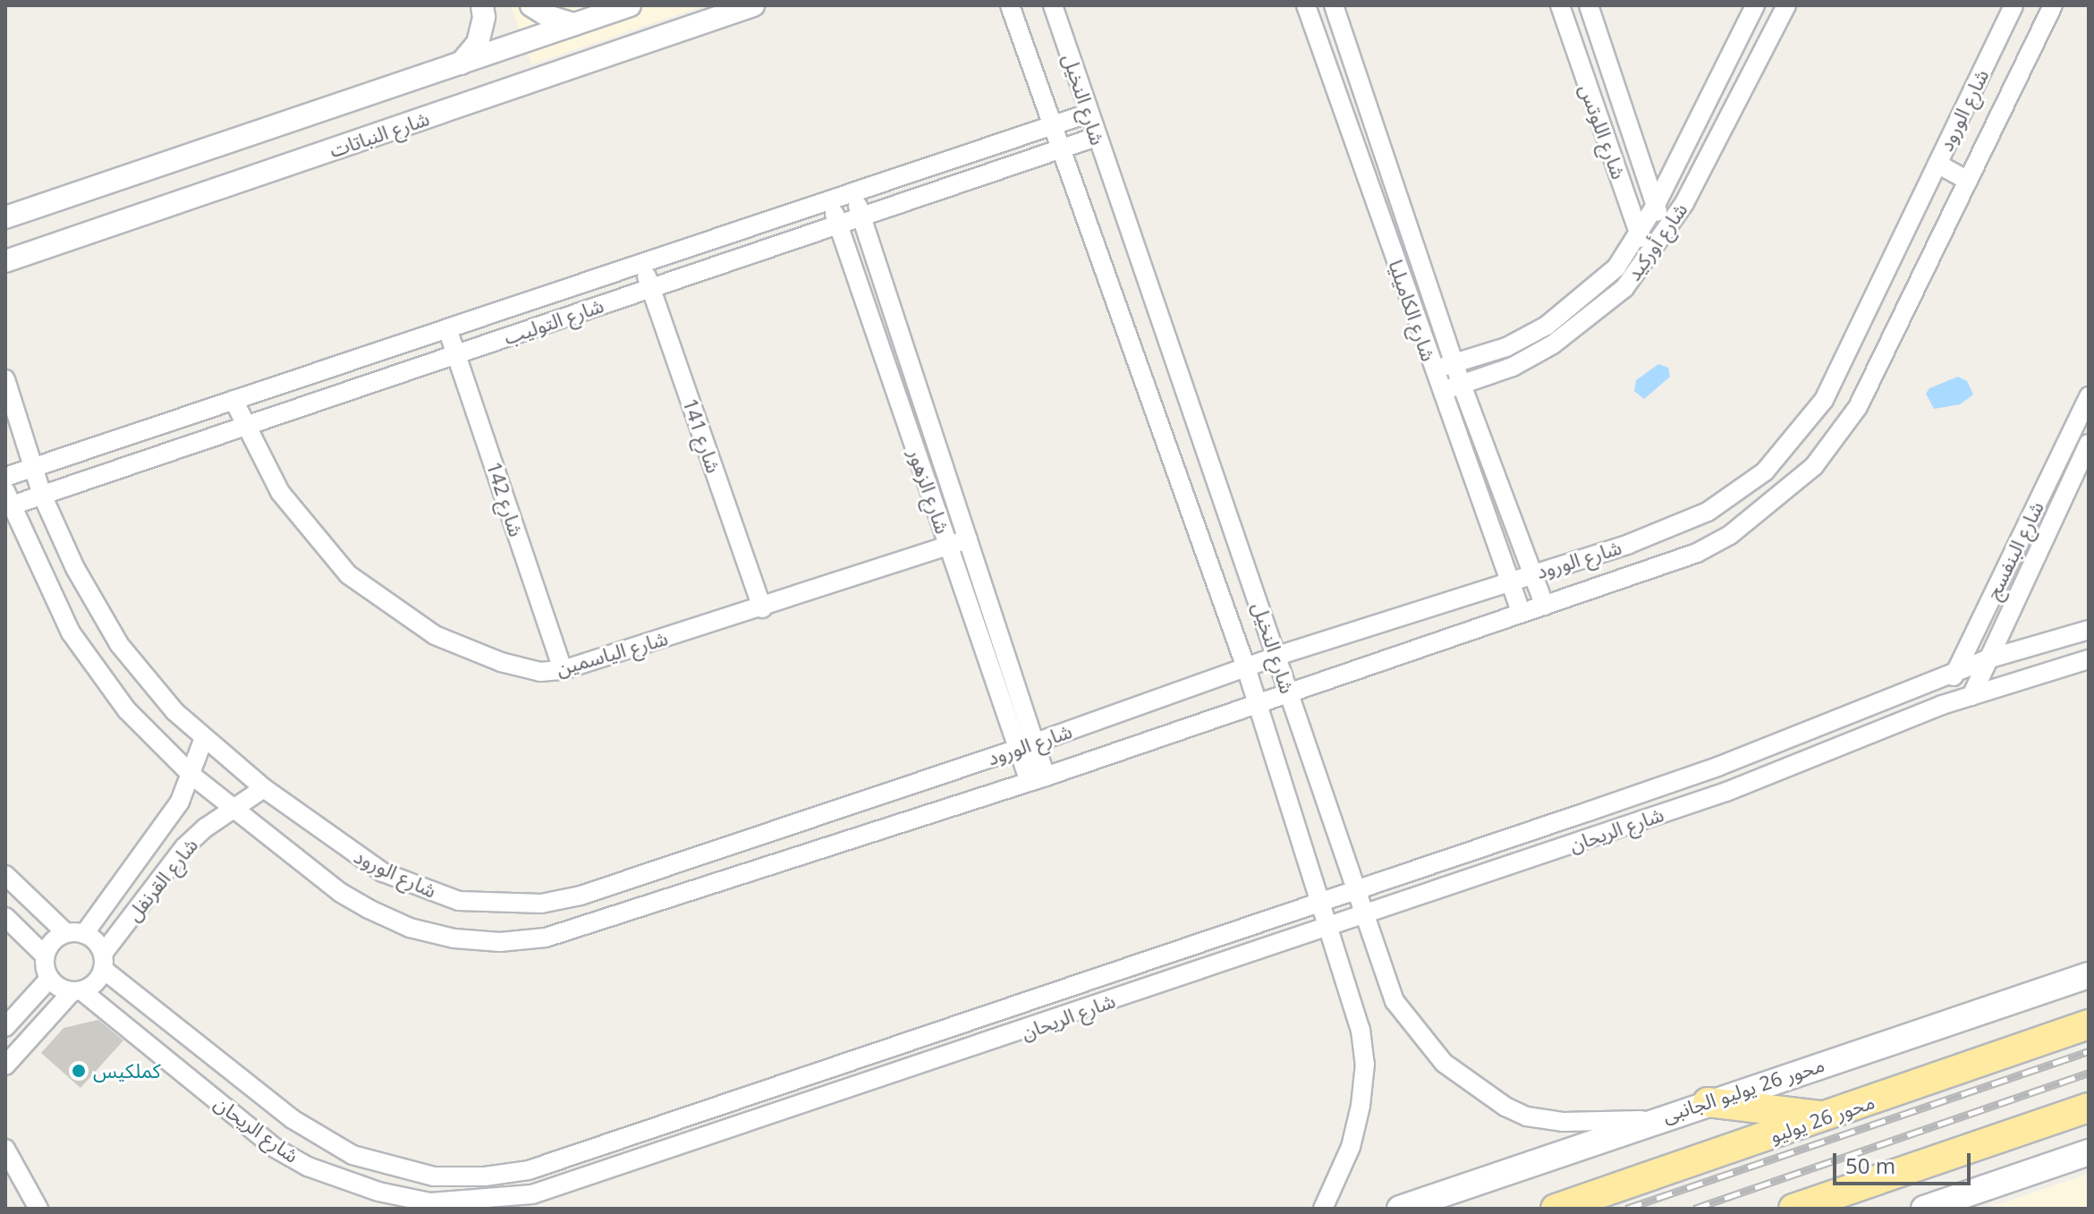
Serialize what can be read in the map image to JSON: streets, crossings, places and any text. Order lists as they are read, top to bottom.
{
  "streets": {
    "highway": ["محور 26 يوليو"],
    "main road": ["محور 26 يوليو الجانبى"],
    "street": [
      "شارع النخيل",
      "شارع الورود",
      "شارع اللوتس",
      "شارع النباتات",
      "شارع أوركيد",
      "شارع الكاميليا",
      "شارع التوليب",
      "شارع 141",
      "شارع الزهور",
      "شارع 142",
      "شارع البنفسج",
      "شارع الياسمين",
      "شارع الريحان",
      "شارع القرنفل"
    ]
  },
  "crossings": [
    ["شارع النخيل", "شارع الورود"],
    ["شارع النخيل", "شارع التوليب"],
    ["شارع النخيل", "شارع الريحان"],
    ["شارع النخيل", "محور 26 يوليو الجانبى"],
    ["شارع الورود", "شارع الكاميليا"],
    ["شارع الورود", "شارع التوليب"],
    ["شارع الورود", "شارع الزهور"],
    ["شارع الورود", "شارع القرنفل"],
    ["شارع اللوتس", "شارع أوركيد"],
    ["شارع أوركيد", "شارع الكاميليا"],
    ["شارع التوليب", "شارع 141"],
    ["شارع التوليب", "شارع الزهور"],
    ["شارع التوليب", "شارع 142"],
    ["شارع التوليب", "شارع الياسمين"],
    ["شارع 141", "شارع الياسمين"],
    ["شارع الزهور", "شارع الياسمين"],
    ["شارع 142", "شارع الياسمين"],
    ["شارع البنفسج", "شارع الريحان"],
    ["شارع الريحان", "شارع القرنفل"]
  ],
  "places": ["كملكيس"],
  "scale_bar": "50 m"
}
